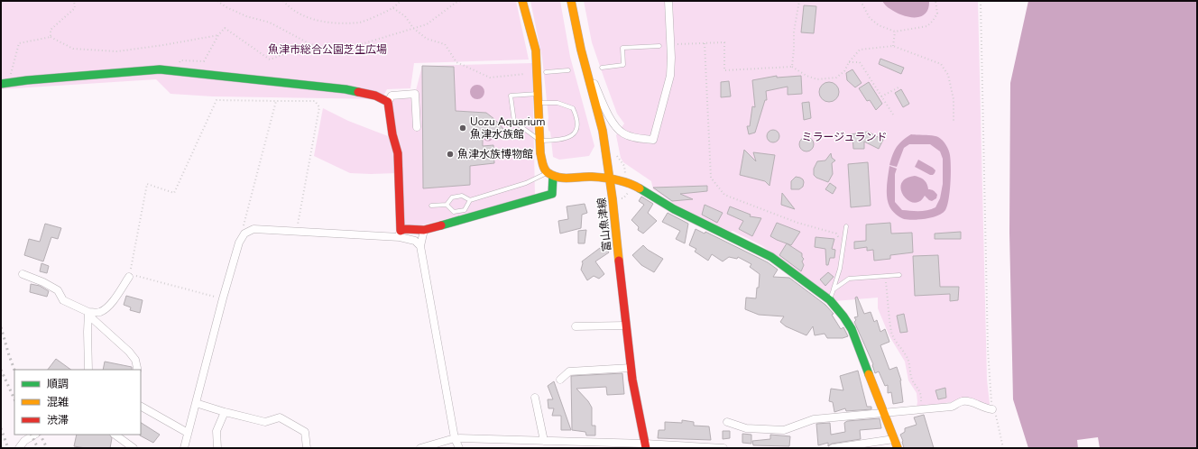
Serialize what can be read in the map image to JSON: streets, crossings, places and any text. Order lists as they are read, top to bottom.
{
  "streets": {
    "street": ["富山魚津線"]
  },
  "parks": ["魚津市総合公園芝生広場", "ミラージュランド"],
  "places": ["Uozu Aquarium 魚津水族館", "魚津水族博物館"],
  "legend": ["順調", "混雑", "渋滞"]
}
